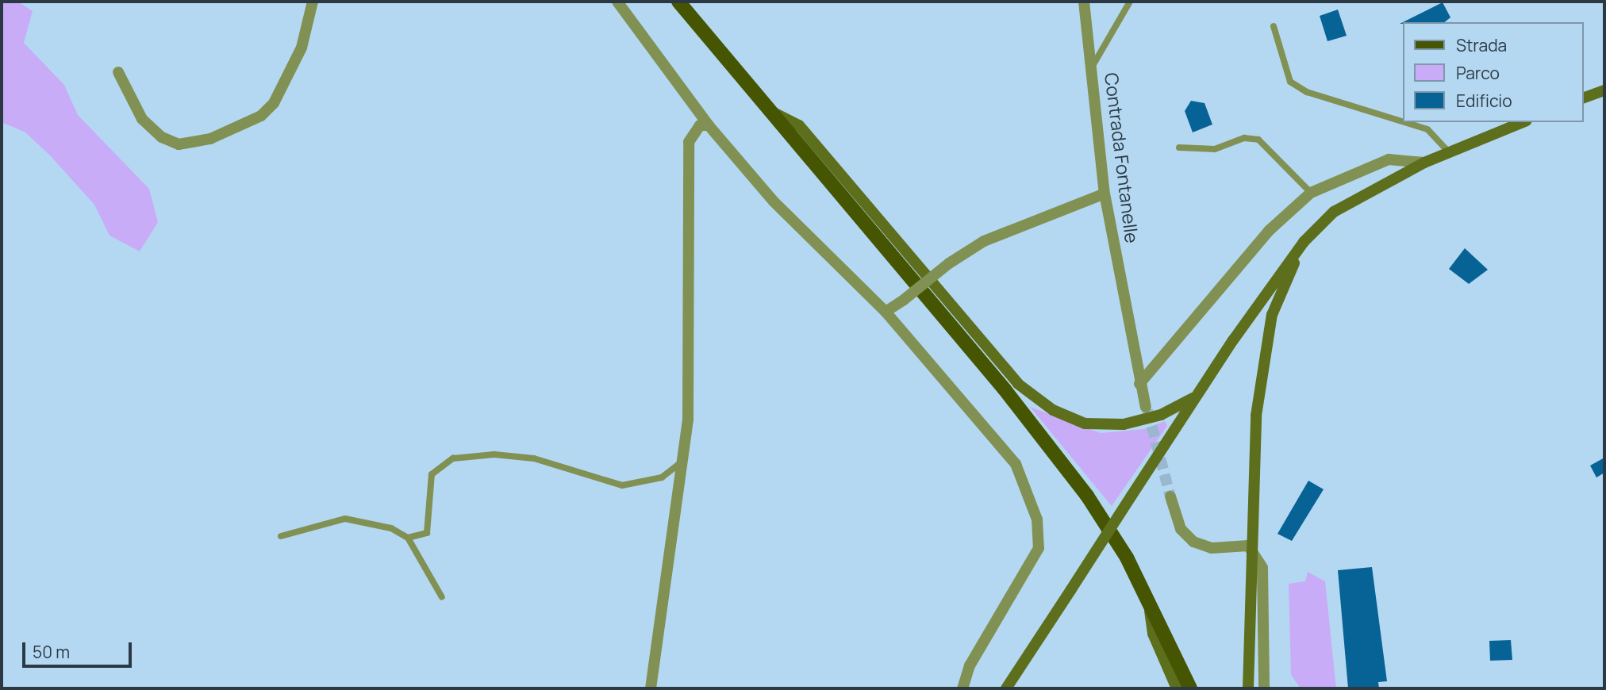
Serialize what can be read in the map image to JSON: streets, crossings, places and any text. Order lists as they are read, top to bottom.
{
  "streets": {
    "street": ["Contrada Fontanelle"]
  },
  "legend": ["Strada", "Parco", "Edificio"],
  "scale_bar": "50 m"
}
